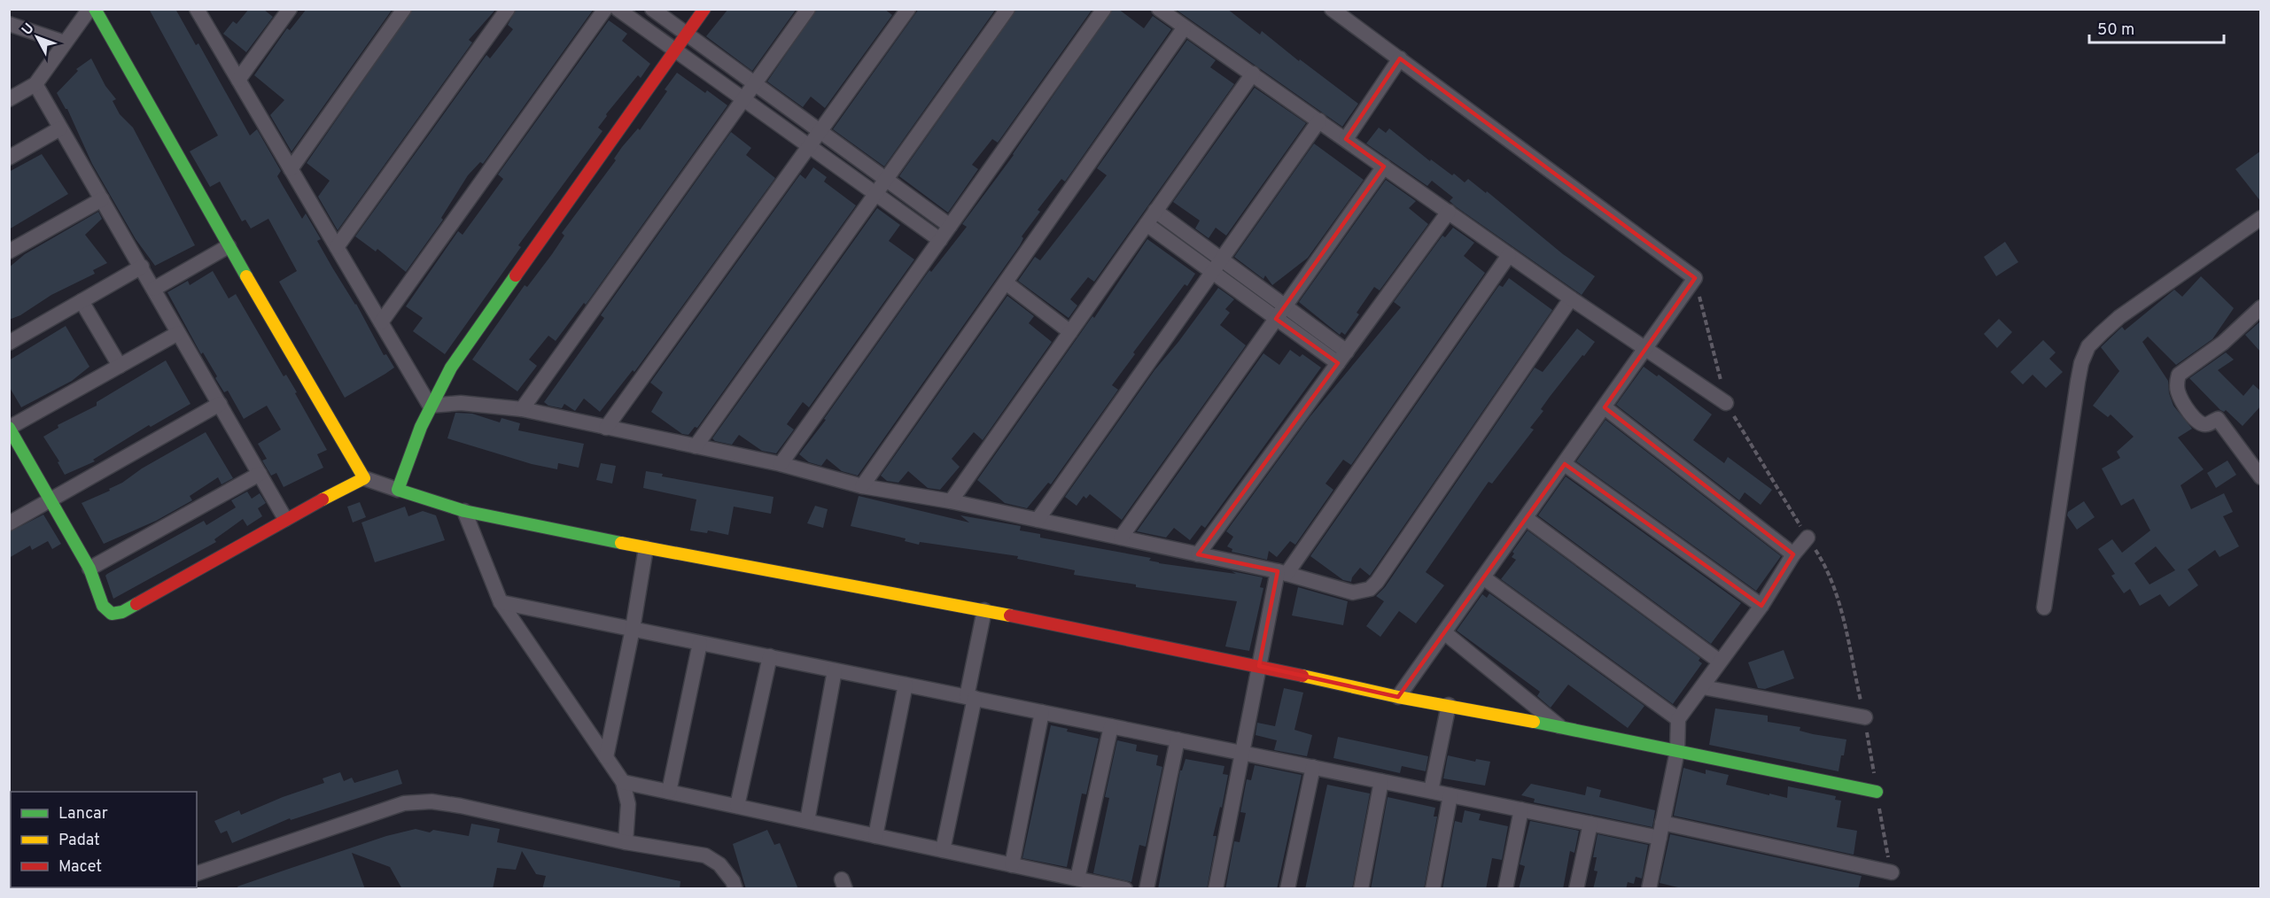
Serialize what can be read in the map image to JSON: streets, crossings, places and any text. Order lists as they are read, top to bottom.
{
  "legend": ["Lancar", "Padat", "Macet"],
  "scale_bar": "50 m",
  "north": "top left"
}
